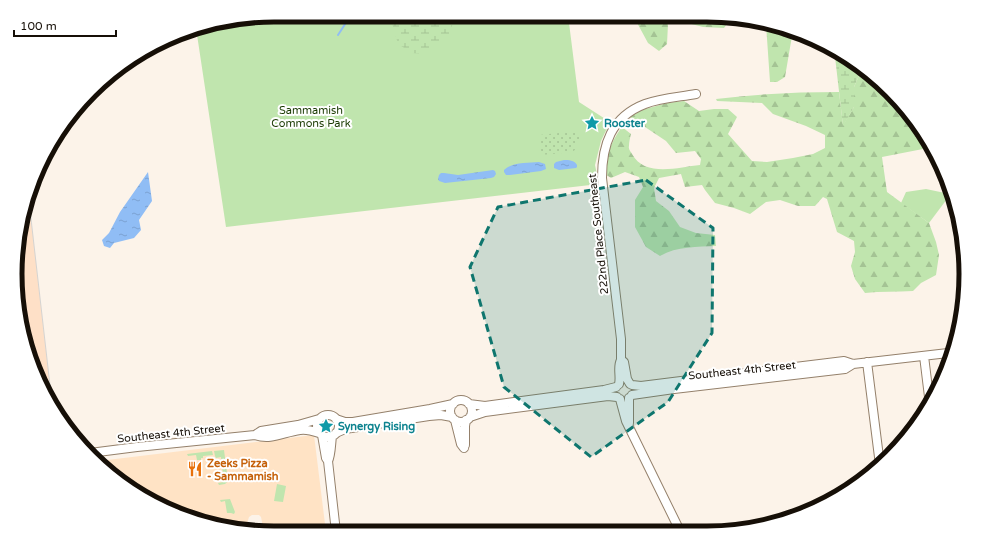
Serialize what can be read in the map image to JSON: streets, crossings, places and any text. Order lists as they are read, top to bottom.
{
  "streets": {
    "street": ["222nd Place Southeast", "Southeast 4th Street"]
  },
  "crossings": [
    ["222nd Place Southeast", "Southeast 4th Street"]
  ],
  "parks": ["Sammamish Commons Park"],
  "places": {
    "place": ["Rooster", "Synergy Rising"],
    "restaurant": ["Zeeks Pizza - Sammamish"]
  },
  "scale_bar": "100 m"
}
